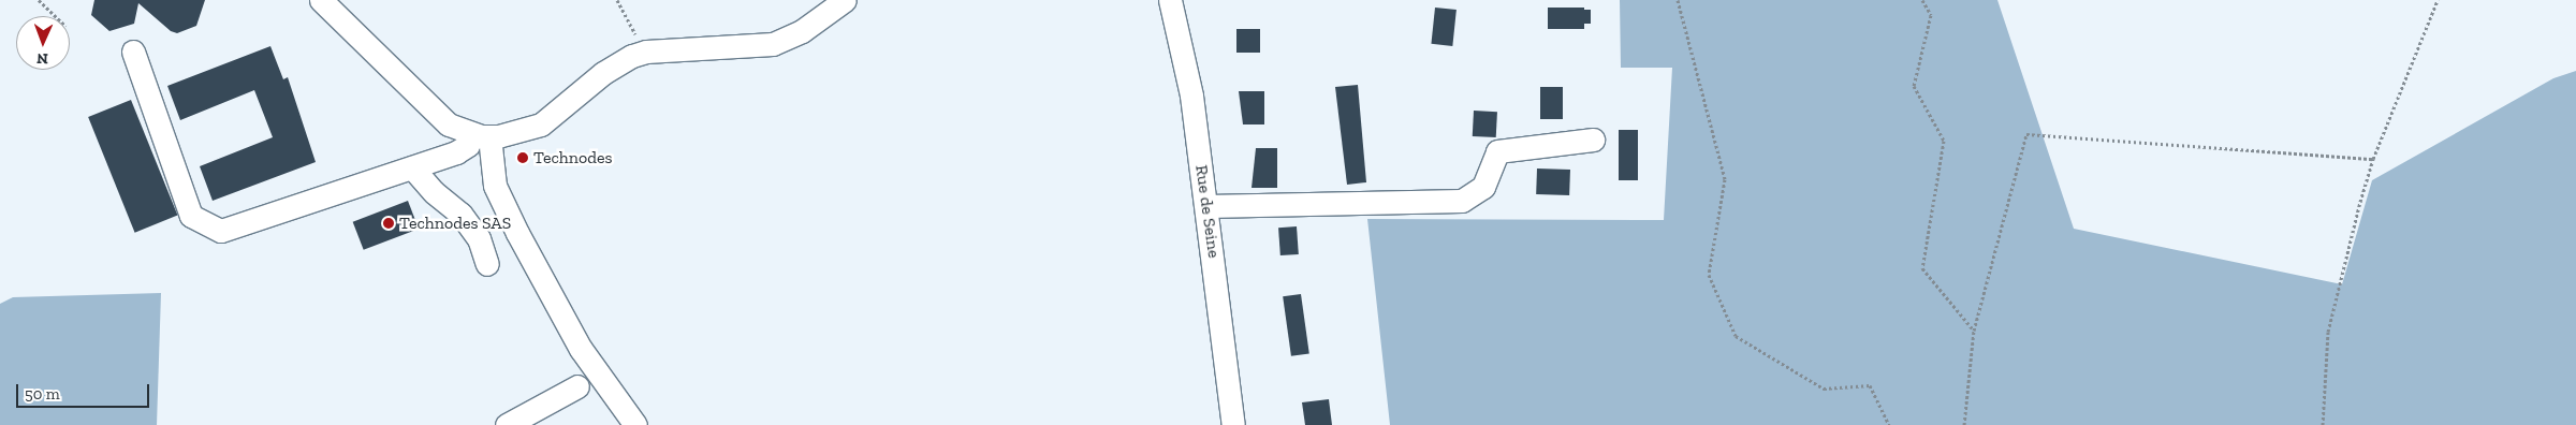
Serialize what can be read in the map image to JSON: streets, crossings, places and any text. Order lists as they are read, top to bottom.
{
  "streets": {
    "street": ["Rue de Seine"]
  },
  "places": ["Technodes", "Technodes SAS"],
  "scale_bar": "50 m",
  "north": "bottom"
}
